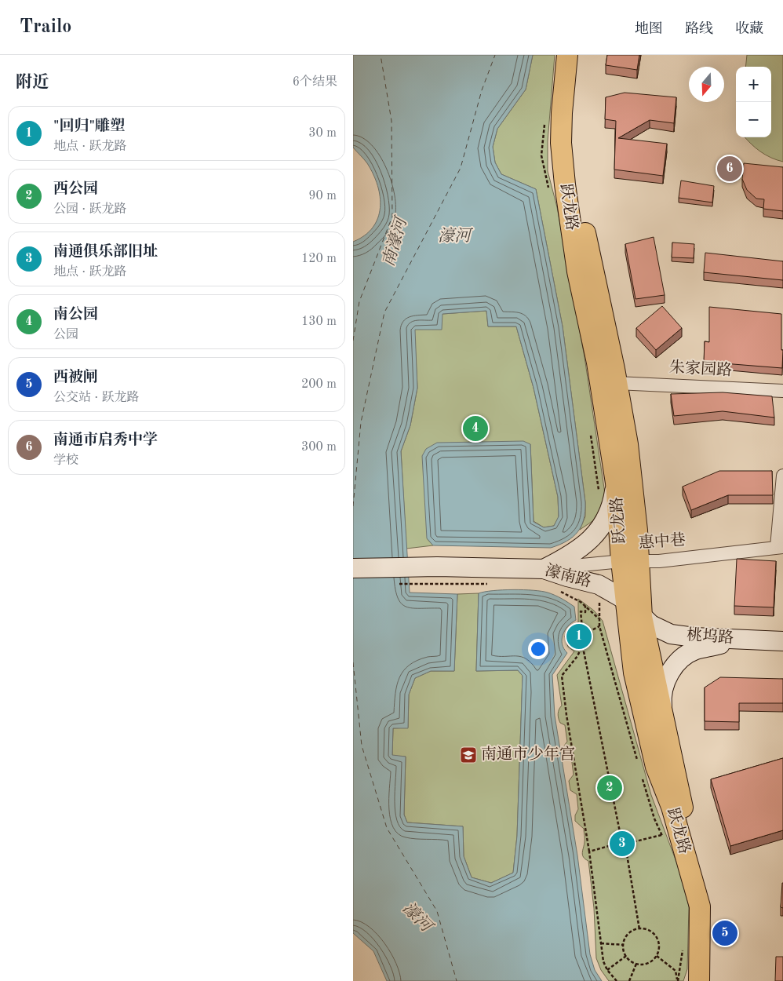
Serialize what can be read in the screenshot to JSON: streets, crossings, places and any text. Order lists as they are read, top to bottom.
{
  "streets": {
    "main road": ["跃龙路"],
    "street": [
      "朱家园路",
      "惠中巷",
      "濠南路",
      "桃坞路"
    ]
  },
  "crossings": [
    ["跃龙路", "朱家园路"],
    ["跃龙路", "惠中巷"],
    ["跃龙路", "濠南路"],
    ["跃龙路", "桃坞路"],
    ["惠中巷", "濠南路"],
    ["濠南路", "桃坞路"]
  ],
  "water": ["濠河", "南濠河"],
  "places": {
    "school or university": ["南通市少年宫"]
  },
  "north": "bottom",
  "page": {
    "header": "Trailo",
    "nav": ["地图", "路线", "收藏"],
    "heading": ["附近", "6个结果"],
    "map_buttons": ["+", "−"],
    "list": [
      {
        "mark": "1",
        "name": "\"回归\"雕塑",
        "note": "地点 · 跃龙路",
        "value": "30 m"
      },
      {
        "mark": "2",
        "name": "西公园",
        "note": "公园 · 跃龙路",
        "value": "90 m"
      },
      {
        "mark": "3",
        "name": "南通俱乐部旧址",
        "note": "地点 · 跃龙路",
        "value": "120 m"
      },
      {
        "mark": "4",
        "name": "南公园",
        "note": "公园",
        "value": "130 m"
      },
      {
        "mark": "5",
        "name": "西被闸",
        "note": "公交站 · 跃龙路",
        "value": "200 m"
      },
      {
        "mark": "6",
        "name": "南通市启秀中学",
        "note": "学校",
        "value": "300 m"
      }
    ],
    "pins": [
      "6",
      "4",
      "1",
      "2",
      "3",
      "5"
    ]
  }
}
